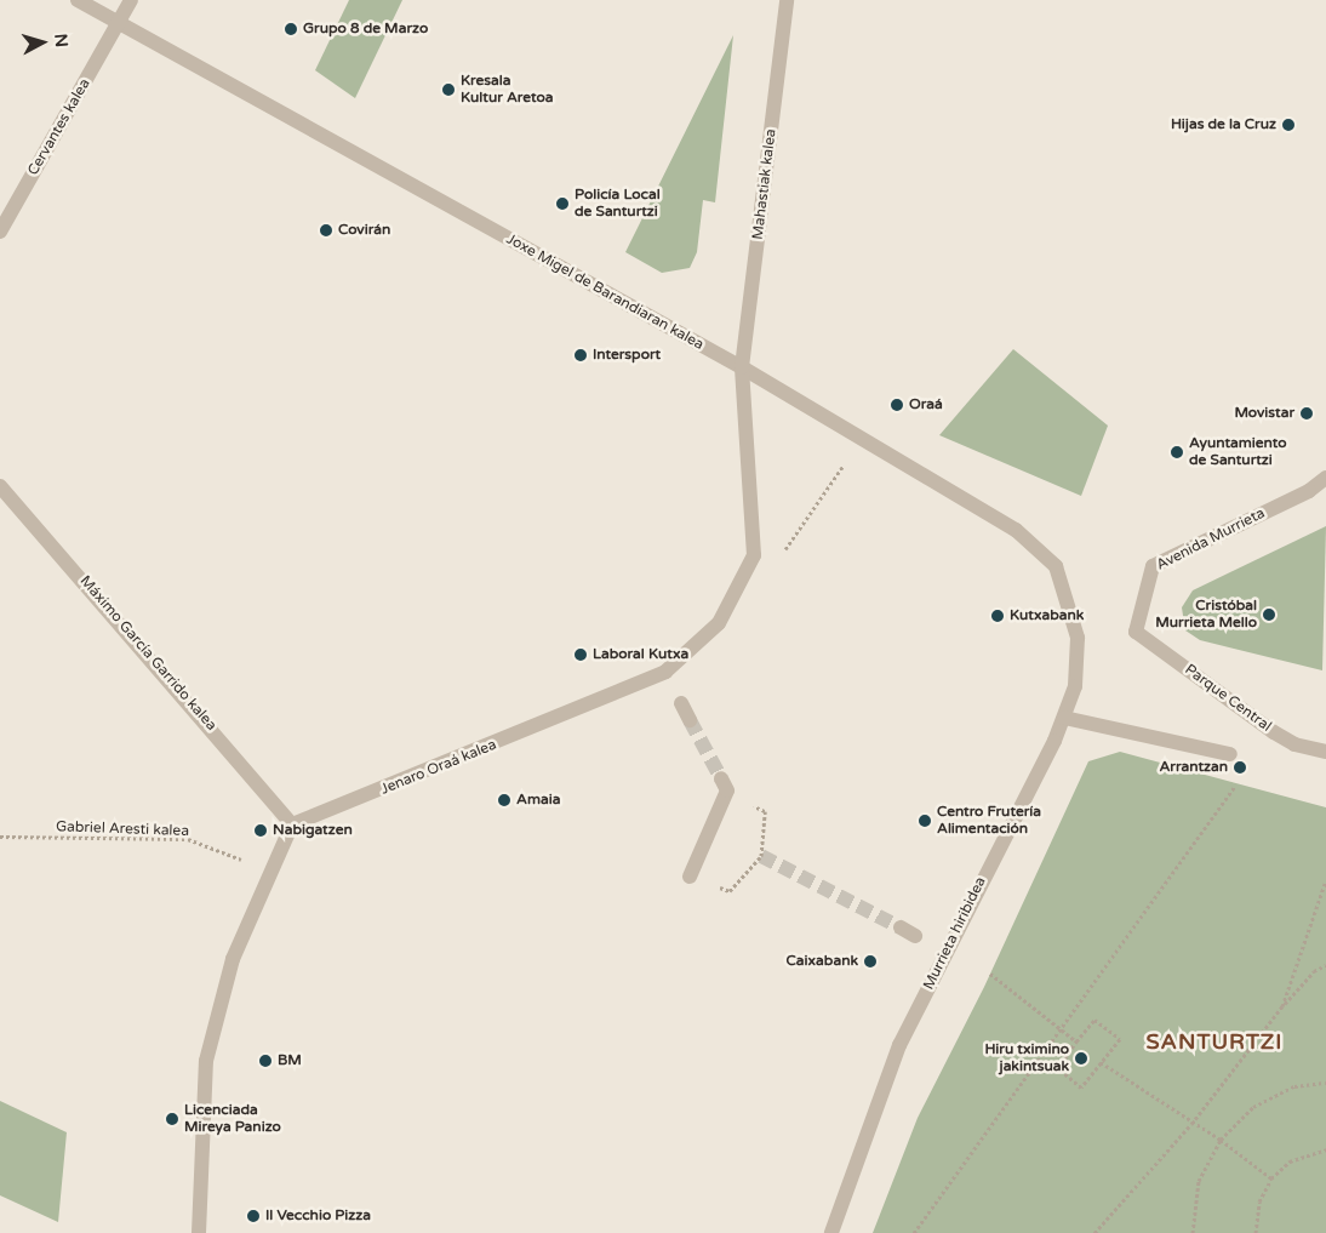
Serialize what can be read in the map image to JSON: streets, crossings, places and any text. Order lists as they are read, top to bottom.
{
  "streets": {
    "street": [
      "Cervantes kalea",
      "Mahastiak kalea",
      "Joxe Migel de Barandiaran kalea",
      "Avenida Murrieta",
      "Máximo García Garrido kalea",
      "Parque Central",
      "Jenaro Oraá kalea",
      "Murrieta hiribidea"
    ],
    "path": ["Gabriel Aresti kalea"]
  },
  "crossings": [
    ["Cervantes kalea", "Joxe Migel de Barandiaran kalea"],
    ["Mahastiak kalea", "Joxe Migel de Barandiaran kalea"],
    ["Mahastiak kalea", "Jenaro Oraá kalea"],
    ["Joxe Migel de Barandiaran kalea", "Jenaro Oraá kalea"],
    ["Joxe Migel de Barandiaran kalea", "Murrieta hiribidea"],
    ["Avenida Murrieta", "Parque Central"],
    ["Máximo García Garrido kalea", "Jenaro Oraá kalea"]
  ],
  "districts": ["SANTURTZI"],
  "places": [
    "Grupo 8 de Marzo",
    "Kresala Kultur Aretoa",
    "Hijas de la Cruz",
    "Policía Local de Santurtzi",
    "Covirán",
    "Intersport",
    "Oraá",
    "Movistar",
    "Ayuntamiento de Santurtzi",
    "Cristóbal Murrieta Mello",
    "Kutxabank",
    "Laboral Kutxa",
    "Arrantzan",
    "Amaia",
    "Centro Frutería Alimentación",
    "Nabigatzen",
    "Caixabank",
    "Hiru tximino jakintsuak",
    "BM",
    "Licenciada Mireya Panizo",
    "Il Vecchio Pizza"
  ],
  "north": "right"
}
